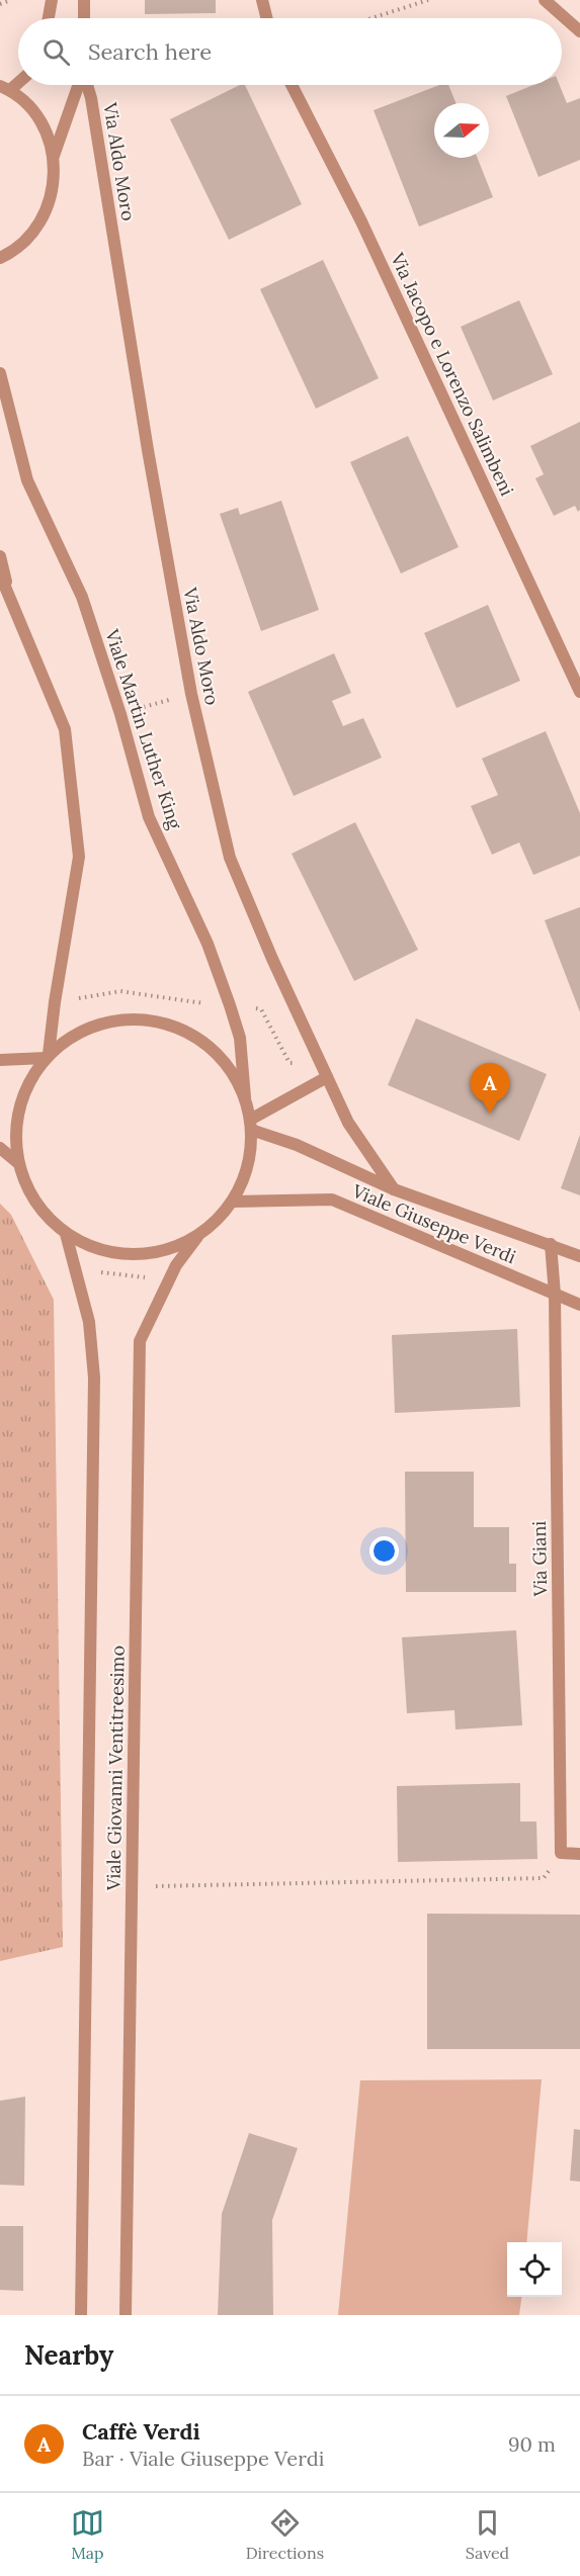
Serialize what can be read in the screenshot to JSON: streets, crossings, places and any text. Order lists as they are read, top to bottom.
{
  "streets": {
    "street": [
      "Via Aldo Moro",
      "Via Jacopo e Lorenzo Salimbeni",
      "Viale Martin Luther King",
      "Viale Giuseppe Verdi",
      "Via Giani",
      "Viale Giovanni Ventitreesimo"
    ]
  },
  "crossings": [
    ["Via Aldo Moro", "Viale Giuseppe Verdi"],
    ["Viale Giuseppe Verdi", "Via Giani"]
  ],
  "north": "right",
  "page": {
    "search": "Search here",
    "pins": "A",
    "heading": "Nearby",
    "list": [
      {
        "mark": "A",
        "name": "Caffè Verdi",
        "note": "Bar · Viale Giuseppe Verdi",
        "value": "90 m"
      }
    ],
    "nav": ["Map", "Directions", "Saved"]
  }
}
